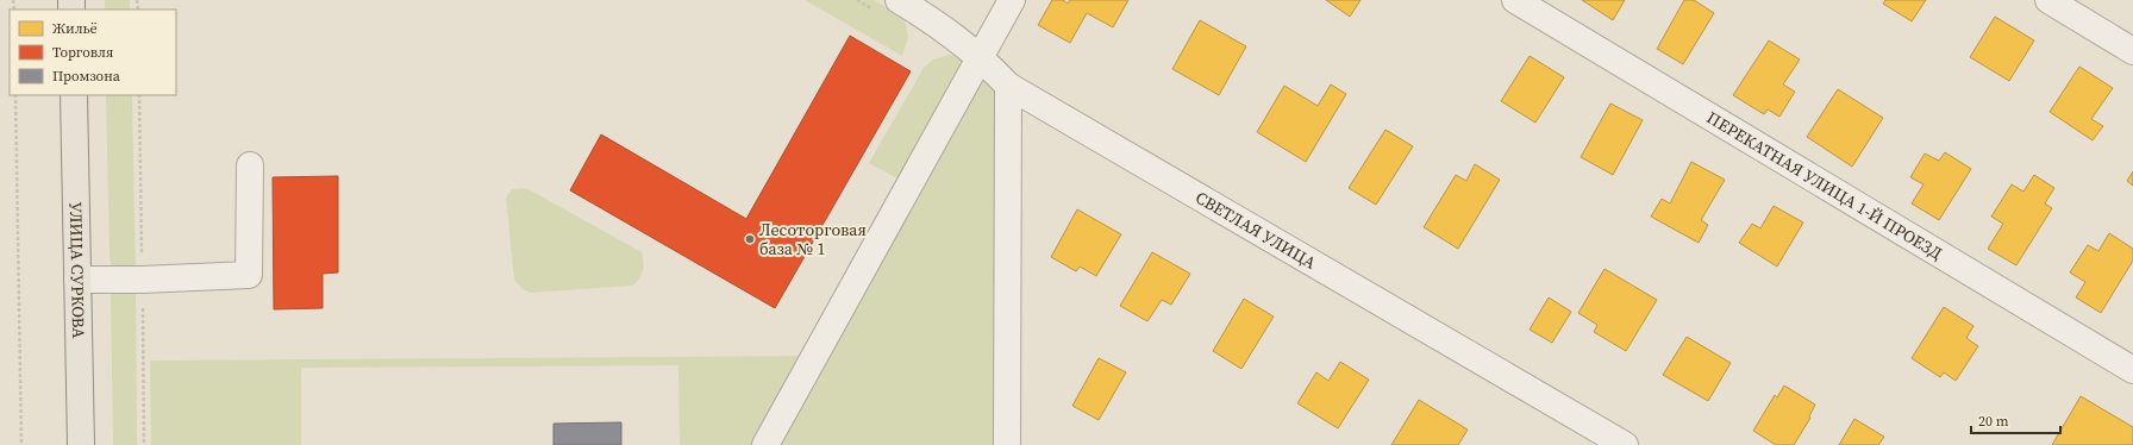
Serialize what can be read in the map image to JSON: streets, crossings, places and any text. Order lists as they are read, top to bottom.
{
  "streets": {
    "main road": ["УЛИЦА СУРКОВА"],
    "street": ["ПЕРЕКАТНАЯ УЛИЦА 1-Й ПРОЕЗД", "СВЕТЛАЯ УЛИЦА"]
  },
  "places": ["Лесоторговая база № 1"],
  "legend": ["Жильё", "Торговля", "Промзона"],
  "scale_bar": "20 m"
}
